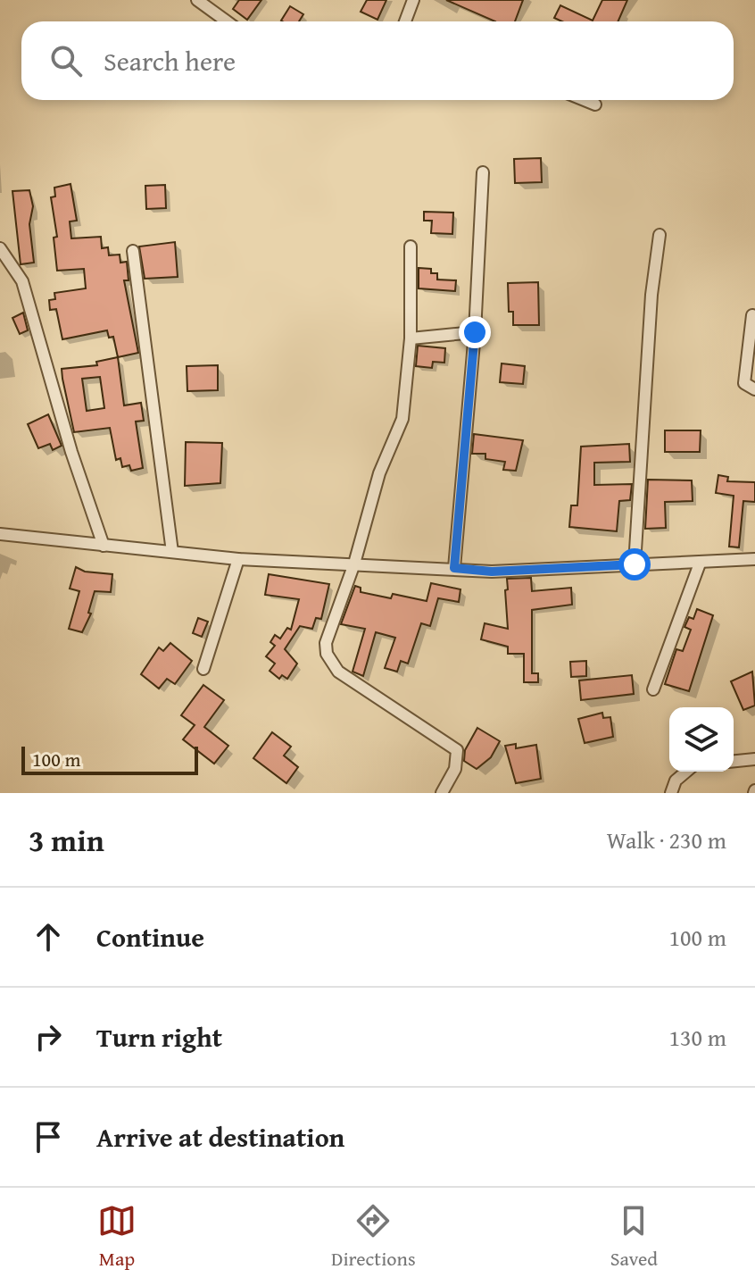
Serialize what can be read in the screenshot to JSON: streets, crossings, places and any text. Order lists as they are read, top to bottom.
{
  "scale_bar": "100 m",
  "page": {
    "search": "Search here",
    "scale": "100 m",
    "heading": ["3 min", "Walk · 230 m"],
    "list": [
      ["Continue", "100 m"],
      ["Turn right", "130 m"],
      "Arrive at destination"
    ],
    "nav": ["Map", "Directions", "Saved"]
  }
}
